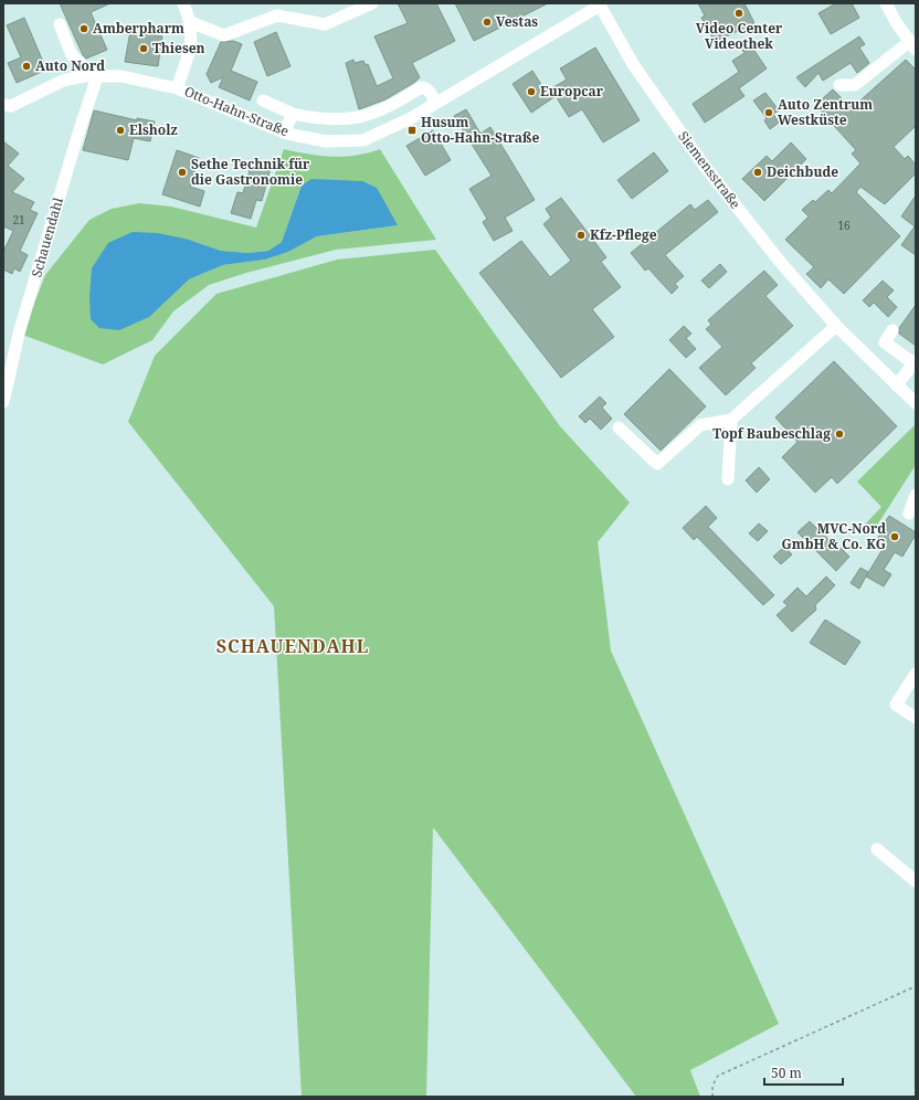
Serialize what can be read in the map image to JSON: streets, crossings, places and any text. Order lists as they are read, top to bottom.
{
  "streets": {
    "street": ["Otto-Hahn-Straße", "Siemensstraße", "Schauendahl"]
  },
  "crossings": [
    ["Otto-Hahn-Straße", "Siemensstraße"],
    ["Otto-Hahn-Straße", "Schauendahl"]
  ],
  "districts": ["SCHAUENDAHL"],
  "places": {
    "other": [
      "Video Center Videothek",
      "Vestas",
      "Amberpharm",
      "Thiesen",
      "Auto Nord",
      "Europcar",
      "Auto Zentrum Westküste",
      "Elsholz",
      "Sethe Technik für die Gastronomie",
      "Deichbude",
      "Kfz-Pflege",
      "Topf Baubeschlag",
      "MVC-Nord GmbH & Co. KG"
    ],
    "transit": ["Husum Otto-Hahn-Straße"]
  },
  "house_numbers": ["21", "16"],
  "scale_bar": "50 m"
}
